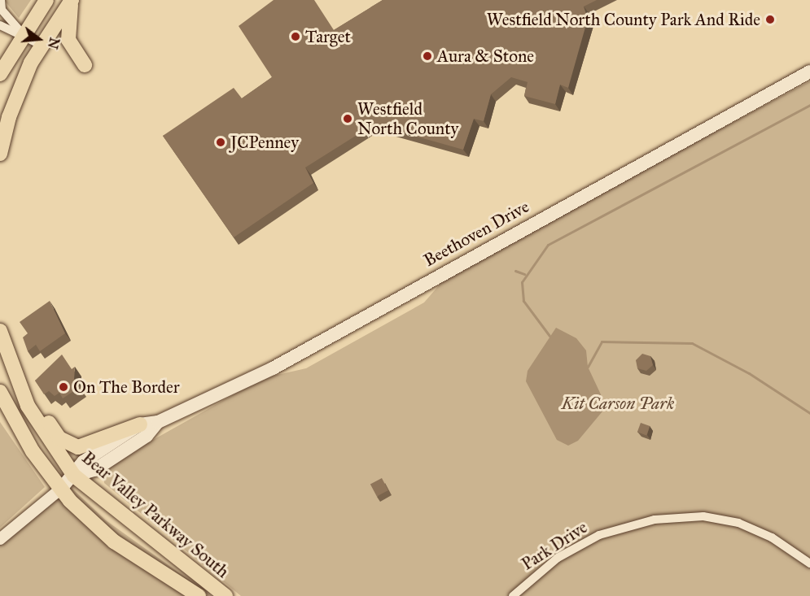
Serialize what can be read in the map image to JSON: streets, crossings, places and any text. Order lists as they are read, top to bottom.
{
  "streets": {
    "main road": ["Beethoven Drive", "Bear Valley Parkway South"],
    "street": ["Park Drive"]
  },
  "crossings": [
    ["Beethoven Drive", "Bear Valley Parkway South"]
  ],
  "parks": ["Kit Carson Park"],
  "places": [
    "Westfield North County Park And Ride",
    "Target",
    "Aura & Stone",
    "Westfield North County",
    "JCPenney",
    "On The Border"
  ],
  "north": "right"
}
